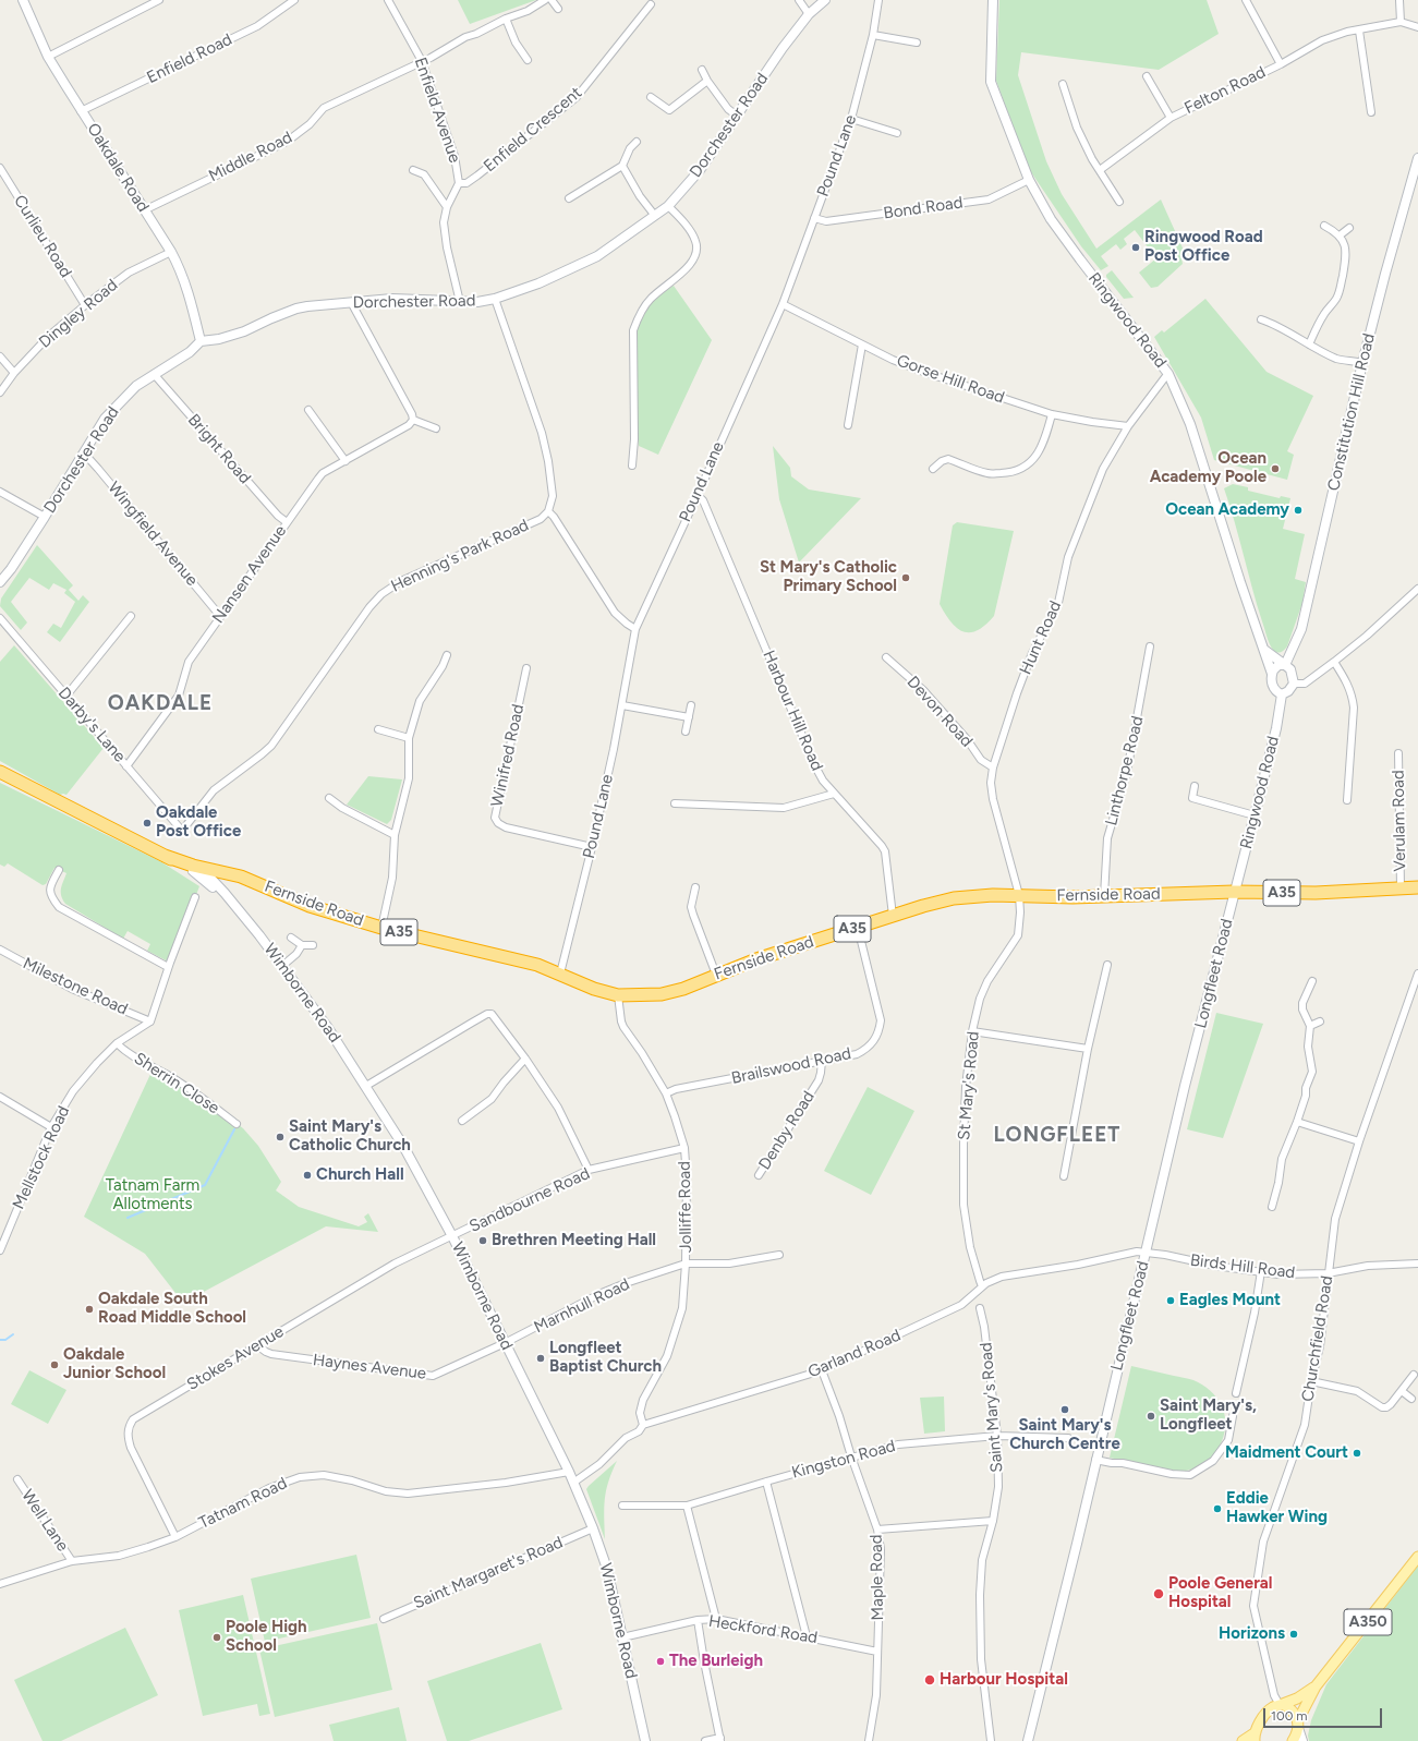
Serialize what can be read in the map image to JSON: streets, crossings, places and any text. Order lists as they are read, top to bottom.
{
  "streets": {
    "highway": ["A35", "Fernside Road", "Wimborne Road"],
    "main road": [
      "Dorchester Road",
      "Oakdale Road",
      "Ringwood Road",
      "Constitution Hill Road",
      "Longfleet Road",
      "A350"
    ],
    "street": [
      "Enfield Road",
      "Felton Road",
      "Enfield Avenue",
      "Enfield Crescent",
      "Pound Lane",
      "Middle Road",
      "Bond Road",
      "Curlieu Road",
      "Dingley Road",
      "Gorse Hill Road",
      "Bright Road",
      "Wingfield Avenue",
      "Henning's Park Road",
      "Nansen Avenue",
      "Hunt Road",
      "Harbour Hill Road",
      "Devon Road",
      "Darby's Lane",
      "Winifred Road",
      "Linthorpe Road",
      "Verulam Road",
      "Milestone Road",
      "Brailswood Road",
      "Sherrin Close",
      "St Mary's Road",
      "Denby Road",
      "Mellstock Road",
      "Sandbourne Road",
      "Jolliffe Road",
      "Birds Hill Road",
      "Marnhull Road",
      "Churchfield Road",
      "Garland Road",
      "Stokes Avenue",
      "Haynes Avenue",
      "Saint Mary's Road",
      "Kingston Road",
      "Tatnam Road",
      "Well Lane",
      "Saint Margaret's Road",
      "Maple Road",
      "Heckford Road"
    ]
  },
  "crossings": [
    ["Enfield Road", "Oakdale Road"],
    ["Enfield Avenue", "Dorchester Road"],
    ["Enfield Avenue", "Enfield Crescent"],
    ["Enfield Avenue", "Middle Road"],
    ["Dorchester Road", "Oakdale Road"],
    ["Dorchester Road", "Bright Road"],
    ["Dorchester Road", "Wingfield Avenue"],
    ["Dorchester Road", "Henning's Park Road"],
    ["Pound Lane", "Bond Road"],
    ["Pound Lane", "Gorse Hill Road"],
    ["Pound Lane", "Harbour Hill Road"],
    ["Pound Lane", "Winifred Road"],
    ["Pound Lane", "Fernside Road"],
    ["Middle Road", "Oakdale Road"],
    ["Oakdale Road", "Dingley Road"],
    ["Bond Road", "Ringwood Road"],
    ["Curlieu Road", "Dingley Road"],
    ["Ringwood Road", "Constitution Hill Road"],
    ["Ringwood Road", "Hunt Road"],
    ["Ringwood Road", "Fernside Road"],
    ["Ringwood Road", "Longfleet Road"],
    ["Gorse Hill Road", "Hunt Road"],
    ["Bright Road", "Nansen Avenue"],
    ["Wingfield Avenue", "Nansen Avenue"],
    ["Henning's Park Road", "Darby's Lane"],
    ["Nansen Avenue", "Darby's Lane"],
    ["Hunt Road", "Devon Road"],
    ["Hunt Road", "Fernside Road"],
    ["Hunt Road", "St Mary's Road"],
    ["Harbour Hill Road", "Fernside Road"],
    ["Linthorpe Road", "Fernside Road"],
    ["Verulam Road", "Fernside Road"],
    ["Fernside Road", "Longfleet Road"],
    ["Fernside Road", "Wimborne Road"],
    ["Fernside Road", "Brailswood Road"],
    ["Fernside Road", "St Mary's Road"],
    ["Fernside Road", "Jolliffe Road"],
    ["Longfleet Road", "Birds Hill Road"],
    ["Longfleet Road", "Garland Road"],
    ["Milestone Road", "Mellstock Road"],
    ["Wimborne Road", "Sandbourne Road"],
    ["Wimborne Road", "Marnhull Road"],
    ["Wimborne Road", "Garland Road"],
    ["Wimborne Road", "Stokes Avenue"],
    ["Wimborne Road", "Haynes Avenue"],
    ["Wimborne Road", "Tatnam Road"],
    ["Wimborne Road", "Saint Margaret's Road"],
    ["Wimborne Road", "Heckford Road"],
    ["Brailswood Road", "Denby Road"],
    ["Brailswood Road", "Jolliffe Road"],
    ["Sherrin Close", "Mellstock Road"],
    ["St Mary's Road", "Garland Road"],
    ["Sandbourne Road", "Jolliffe Road"],
    ["Sandbourne Road", "Stokes Avenue"],
    ["Jolliffe Road", "Marnhull Road"],
    ["Jolliffe Road", "Garland Road"],
    ["Birds Hill Road", "Churchfield Road"],
    ["Birds Hill Road", "Garland Road"],
    ["Marnhull Road", "Haynes Avenue"],
    ["Churchfield Road", "A350"],
    ["Garland Road", "Maple Road"],
    ["Stokes Avenue", "Haynes Avenue"],
    ["Stokes Avenue", "Tatnam Road"],
    ["Saint Mary's Road", "Kingston Road"],
    ["Kingston Road", "Maple Road"],
    ["Tatnam Road", "Well Lane"],
    ["Maple Road", "Heckford Road"]
  ],
  "districts": ["OAKDALE", "LONGFLEET"],
  "parks": ["Tatnam Farm Allotments"],
  "places": [
    "Ringwood Road Post Office",
    "Ocean Academy Poole",
    "Ocean Academy",
    "St Mary's Catholic Primary School",
    "Oakdale Post Office",
    "Saint Mary's Catholic Church",
    "Church Hall",
    "Brethren Meeting Hall",
    "Eagles Mount",
    "Oakdale South Road Middle School",
    "Longfleet Baptist Church",
    "Oakdale Junior School",
    "Saint Mary's Church Centre",
    "Saint Mary's, Longfleet",
    "Maidment Court",
    "Eddie Hawker Wing",
    "Poole General Hospital",
    "Horizons",
    "Poole High School",
    "The Burleigh",
    "Harbour Hospital"
  ],
  "scale_bar": "100 m"
}
